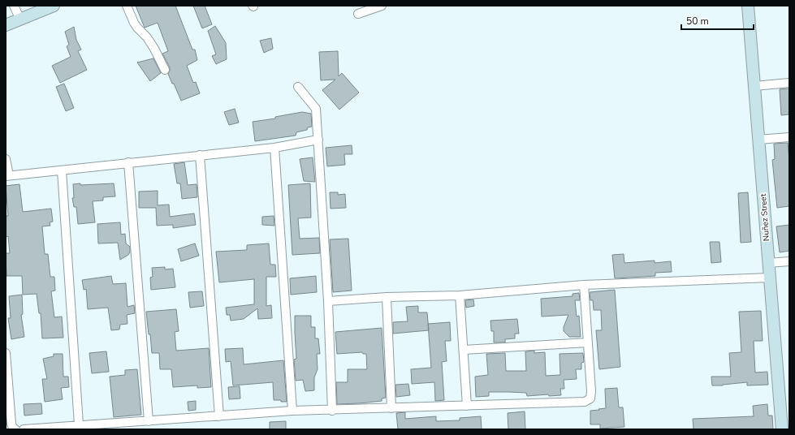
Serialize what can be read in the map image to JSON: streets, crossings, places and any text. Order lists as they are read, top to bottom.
{
  "streets": {
    "street": ["Nuñez Street"]
  },
  "scale_bar": "50 m"
}
